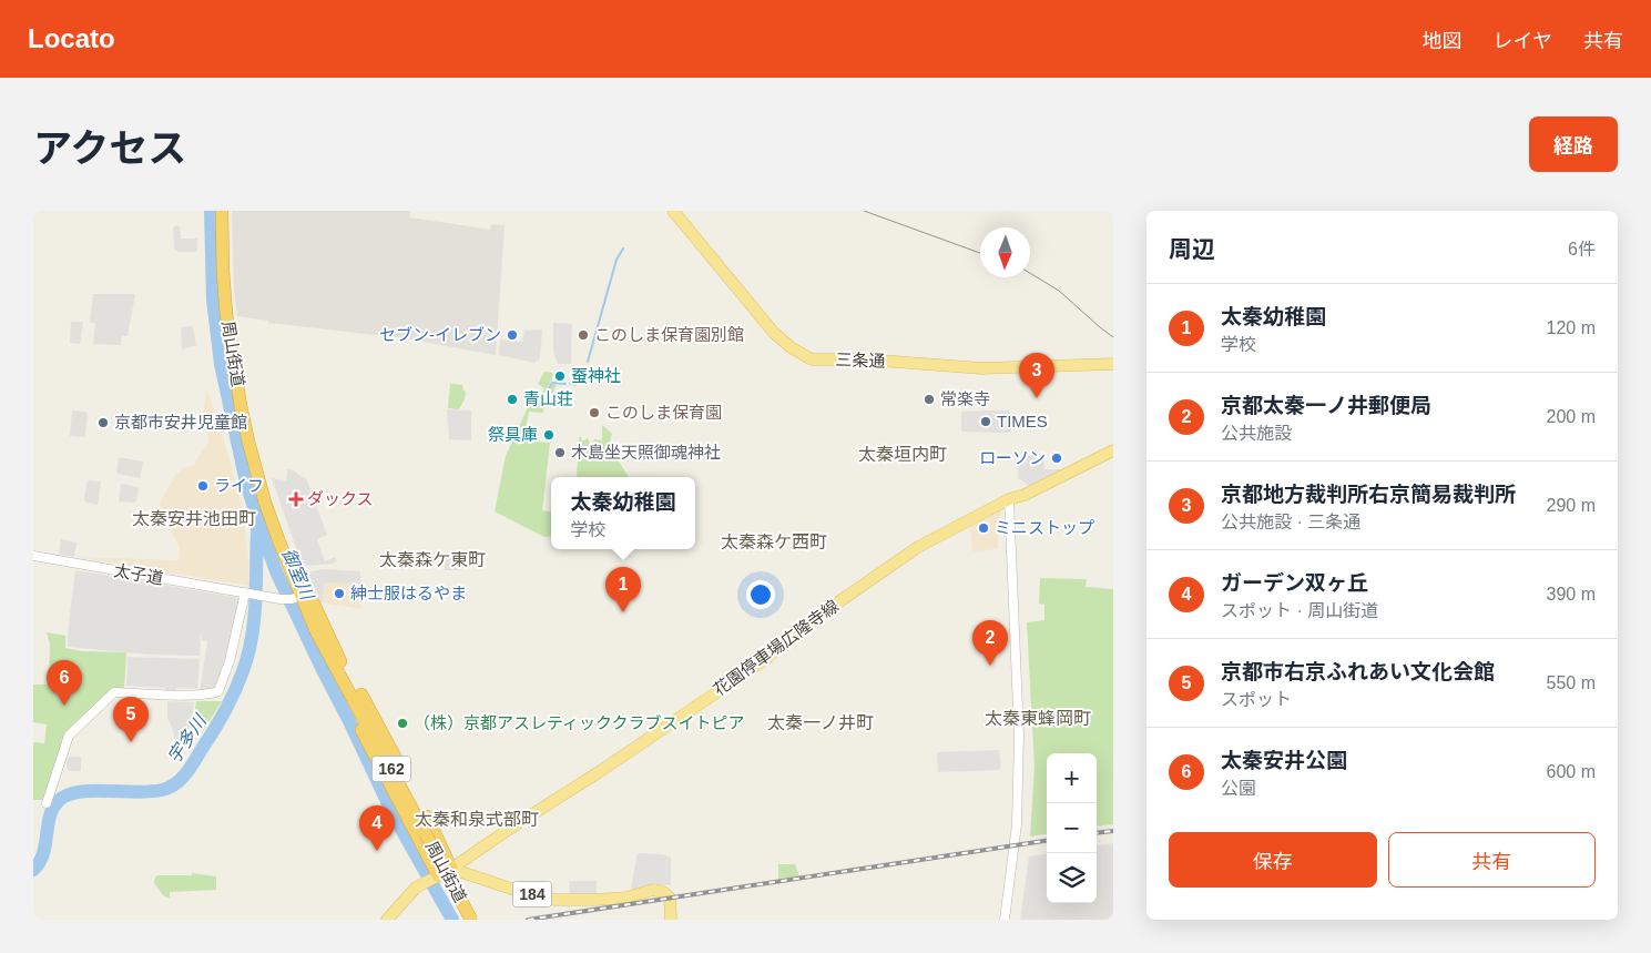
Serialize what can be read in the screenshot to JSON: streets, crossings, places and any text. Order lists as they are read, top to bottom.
{
  "streets": {
    "highway": ["周山街道", "162"],
    "main road": ["三条通", "花園停車場広隆寺線", "184"],
    "street": ["太子道"]
  },
  "crossings": [
    ["周山街道", "太子道"],
    ["花園停車場広隆寺線", "184"]
  ],
  "districts": [
    "太秦垣内町",
    "太秦安井池田町",
    "太秦森ケ西町",
    "太秦森ケ東町",
    "太秦東蜂岡町",
    "太秦一ノ井町",
    "太秦和泉式部町"
  ],
  "water": ["御室川", "宇多川"],
  "places": {
    "other": [
      "セブン-イレブン",
      "このしま保育園別館",
      "蚕神社",
      "青山荘",
      "常楽寺",
      "このしま保育園",
      "TIMES",
      "京都市安井児童館",
      "祭具庫",
      "木島坐天照御魂神社",
      "ローソン",
      "ライフ",
      "ミニストップ",
      "紳士服はるやま",
      "（株）京都アスレティッククラブスイトピア"
    ],
    "health": ["ダックス"]
  },
  "north": "bottom",
  "page": {
    "header": "Locato",
    "nav": ["地図", "レイヤ", "共有"],
    "title": "アクセス",
    "buttons": [
      "経路",
      ["保存", "共有"]
    ],
    "heading": ["周辺", "6件"],
    "list": [
      {
        "mark": "1",
        "name": "太秦幼稚園",
        "note": "学校",
        "value": "120 m"
      },
      {
        "mark": "2",
        "name": "京都太秦一ノ井郵便局",
        "note": "公共施設",
        "value": "200 m"
      },
      {
        "mark": "3",
        "name": "京都地方裁判所右京簡易裁判所",
        "note": "公共施設 · 三条通",
        "value": "290 m"
      },
      {
        "mark": "4",
        "name": "ガーデン双ヶ丘",
        "note": "スポット · 周山街道",
        "value": "390 m"
      },
      {
        "mark": "5",
        "name": "京都市右京ふれあい文化会館",
        "note": "スポット",
        "value": "550 m"
      },
      {
        "mark": "6",
        "name": "太秦安井公園",
        "note": "公園",
        "value": "600 m"
      }
    ],
    "pins": [
      "3",
      "1",
      "2",
      "6",
      "5",
      "4"
    ],
    "popup": ["太秦幼稚園", "学校"],
    "map_buttons": ["+", "−"]
  }
}
